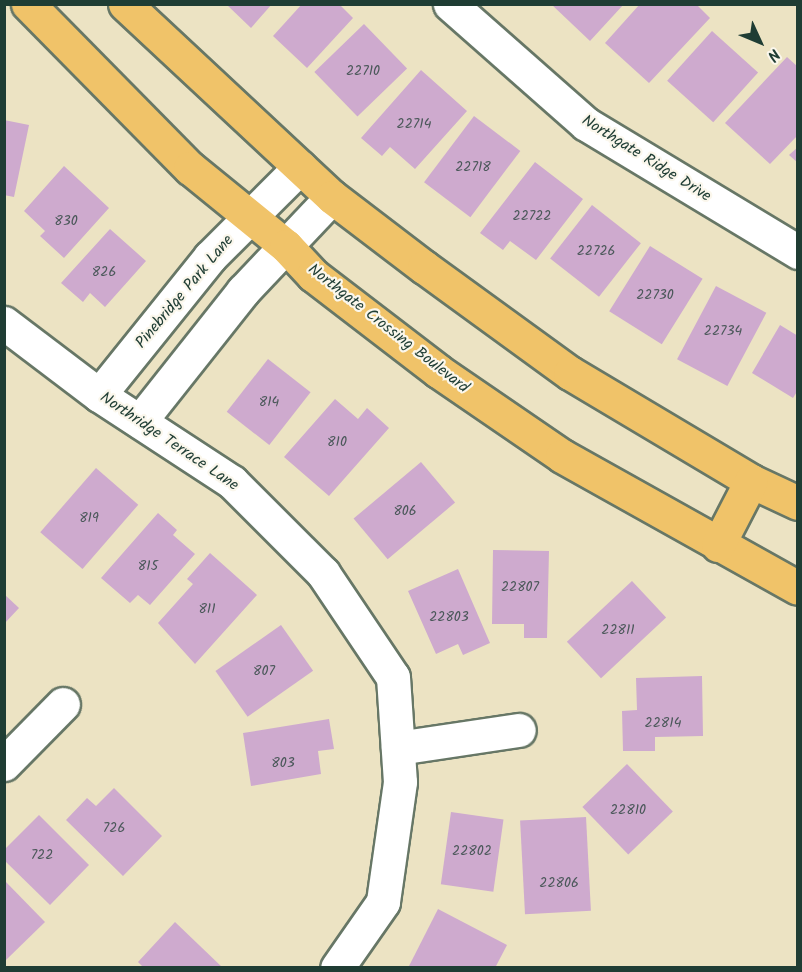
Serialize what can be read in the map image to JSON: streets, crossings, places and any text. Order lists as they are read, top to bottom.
{
  "streets": {
    "main road": ["Northgate Crossing Boulevard"],
    "street": ["Northgate Ridge Drive", "Pinebridge Park Lane", "Northridge Terrace Lane"]
  },
  "crossings": [
    ["Pinebridge Park Lane", "Northgate Crossing Boulevard"],
    ["Pinebridge Park Lane", "Northridge Terrace Lane"]
  ],
  "house_numbers": [
    "22710",
    "22714",
    "22718",
    "22722",
    "830",
    "22726",
    "826",
    "22730",
    "22734",
    "814",
    "810",
    "806",
    "819",
    "815",
    "22807",
    "811",
    "22803",
    "22811",
    "807",
    "22814",
    "803",
    "22810",
    "726",
    "22802",
    "722",
    "22806"
  ],
  "north": "bottom right"
}
